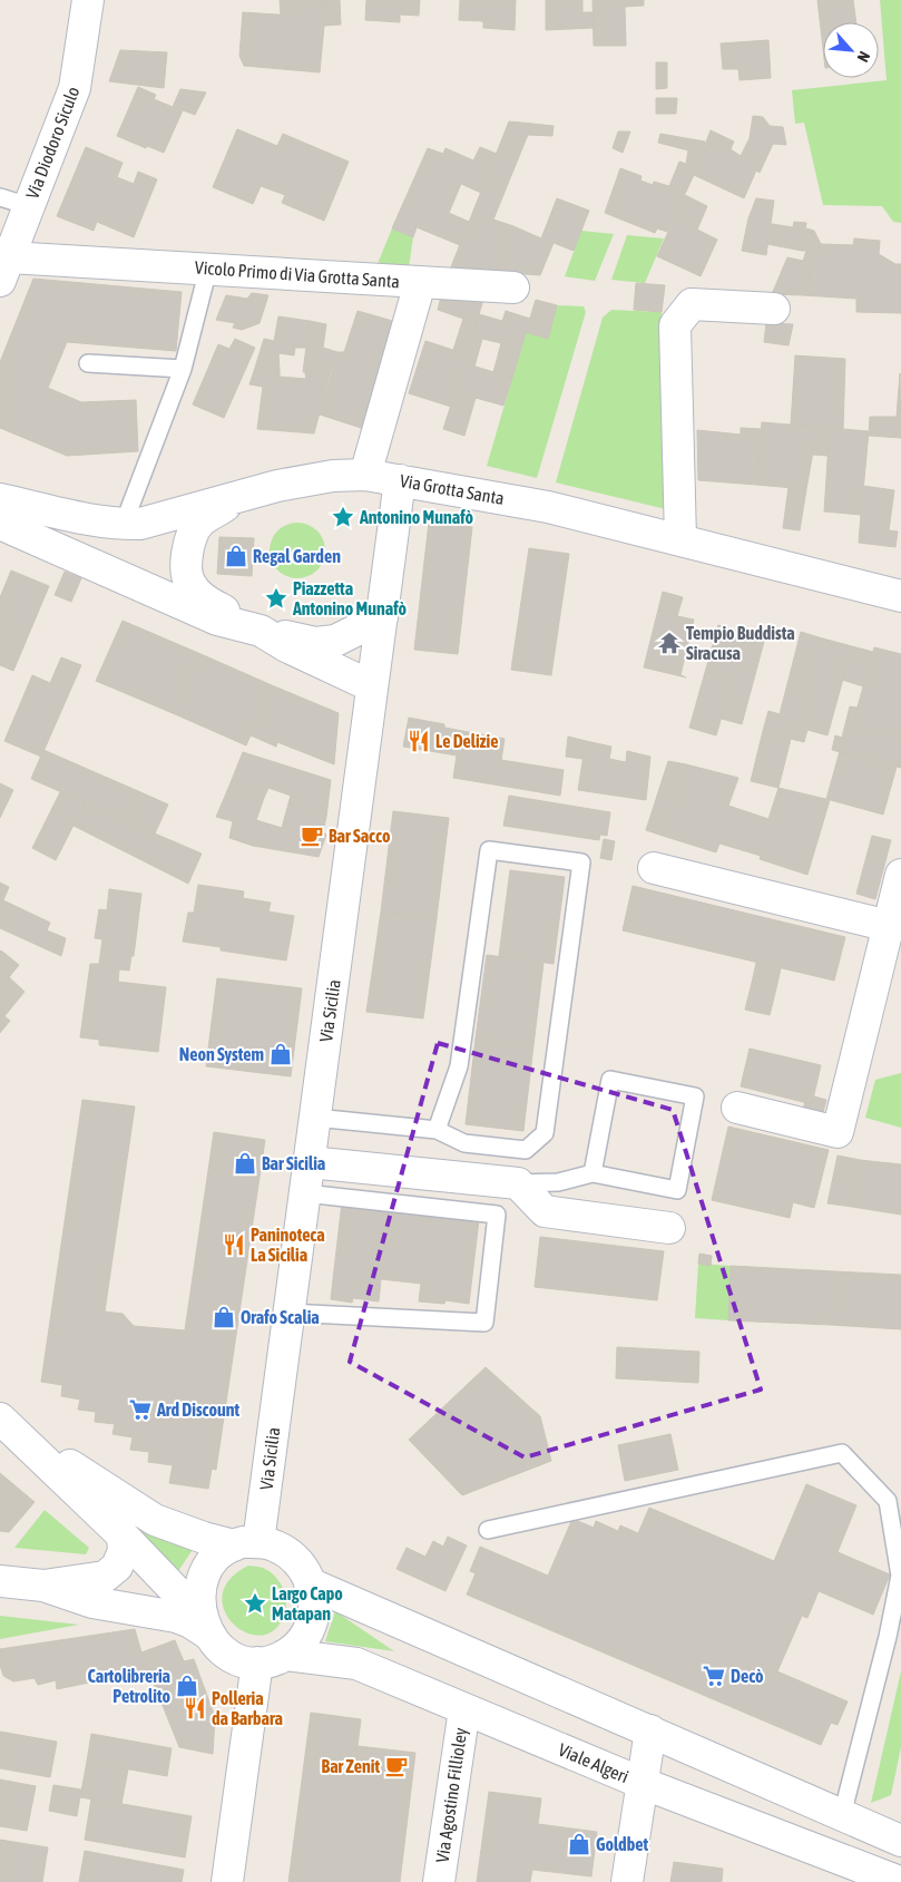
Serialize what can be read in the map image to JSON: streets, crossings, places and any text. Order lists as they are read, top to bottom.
{
  "streets": {
    "street": [
      "Via Diodoro Siculo",
      "Vicolo Primo di Via Grotta Santa",
      "Via Grotta Santa",
      "Via Sicilia",
      "Viale Algeri",
      "Via Agostino Fillioley"
    ]
  },
  "crossings": [
    ["Via Diodoro Siculo", "Vicolo Primo di Via Grotta Santa"],
    ["Vicolo Primo di Via Grotta Santa", "Via Grotta Santa"],
    ["Vicolo Primo di Via Grotta Santa", "Via Sicilia"],
    ["Via Grotta Santa", "Via Sicilia"],
    ["Via Sicilia", "Viale Algeri"],
    ["Viale Algeri", "Via Agostino Fillioley"]
  ],
  "places": {
    "place": ["Antonino Munafò", "Piazzetta Antonino Munafò", "Largo Capo Matapan"],
    "shop": [
      "Regal Garden",
      "Neon System",
      "Bar Sicilia",
      "Orafo Scalia",
      "Cartolibreria Petrolito",
      "Goldbet"
    ],
    "temple": ["Tempio Buddista Siracusa"],
    "restaurant": ["Le Delizie", "Paninoteca La Sicilia", "Polleria da Barbara"],
    "cafe": ["Bar Sacco", "Bar Zenit"],
    "supermarket": ["Ard Discount", "Decò"]
  },
  "north": "bottom right"
}
